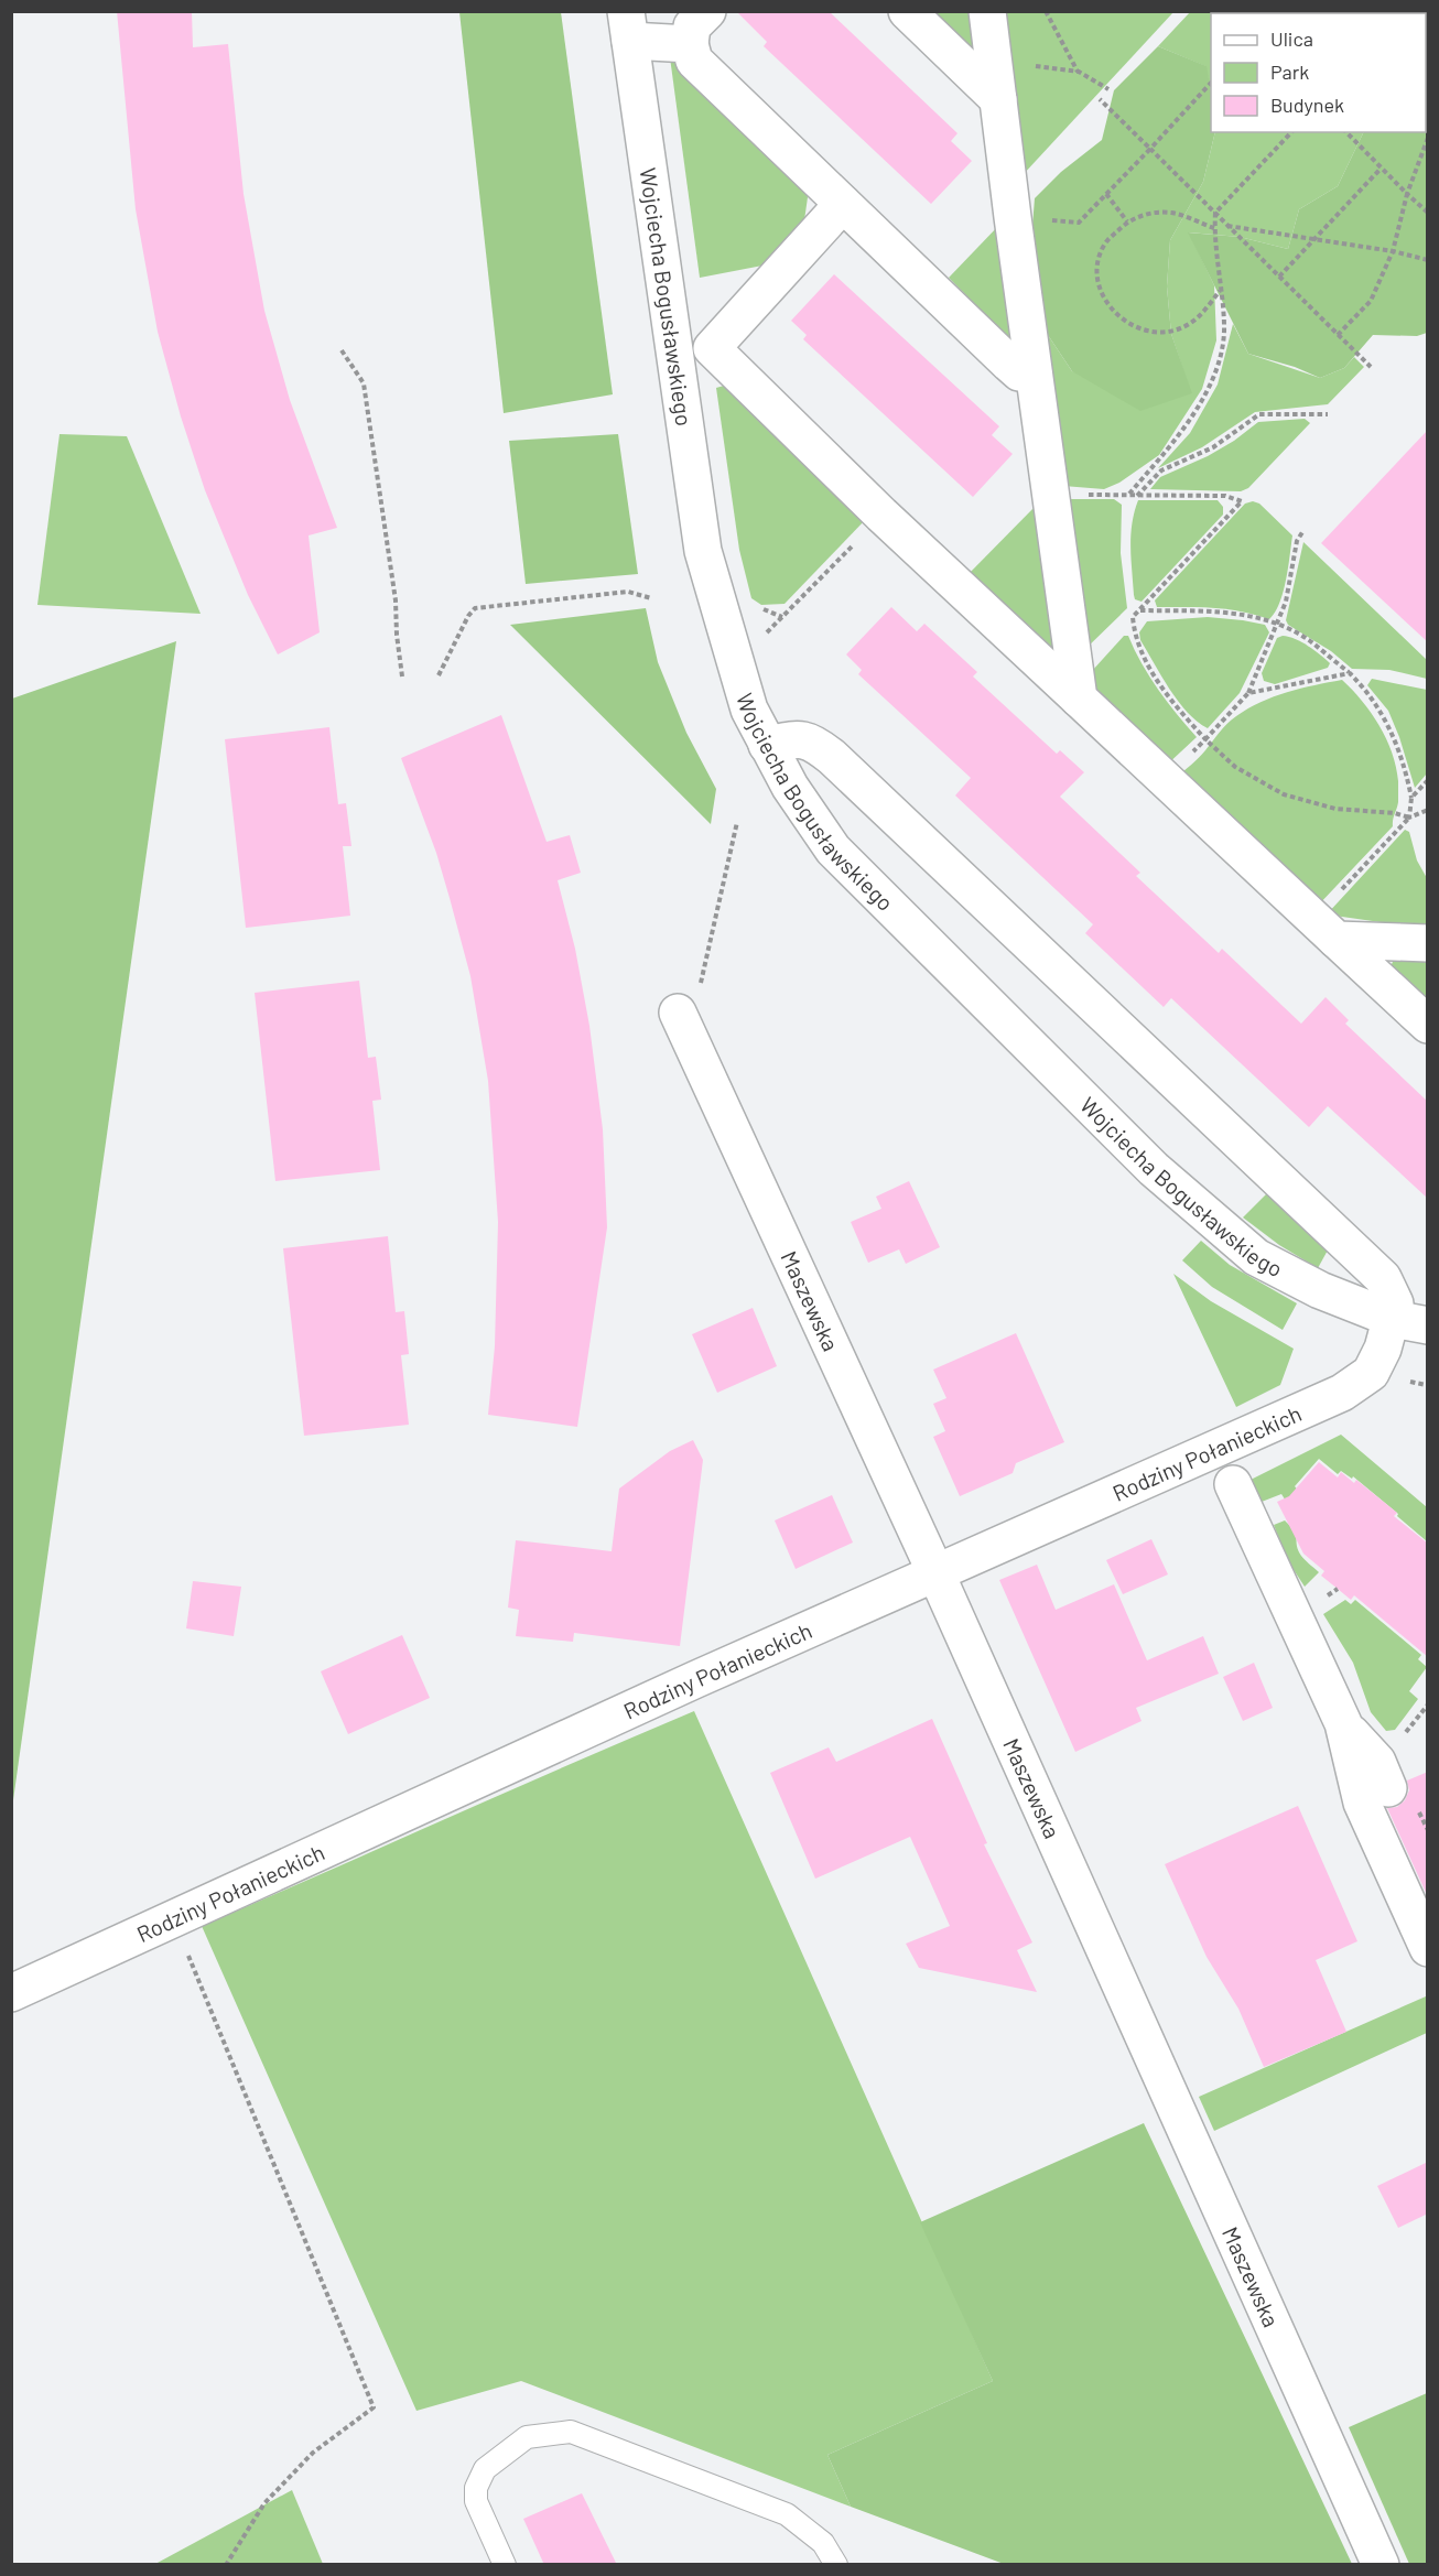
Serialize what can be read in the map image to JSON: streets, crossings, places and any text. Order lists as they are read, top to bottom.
{
  "streets": {
    "street": ["Wojciecha Bogusławskiego", "Maszewska", "Rodziny Połanieckich"]
  },
  "crossings": [
    ["Wojciecha Bogusławskiego", "Rodziny Połanieckich"],
    ["Maszewska", "Rodziny Połanieckich"]
  ],
  "legend": ["Ulica", "Park", "Budynek"]
}
